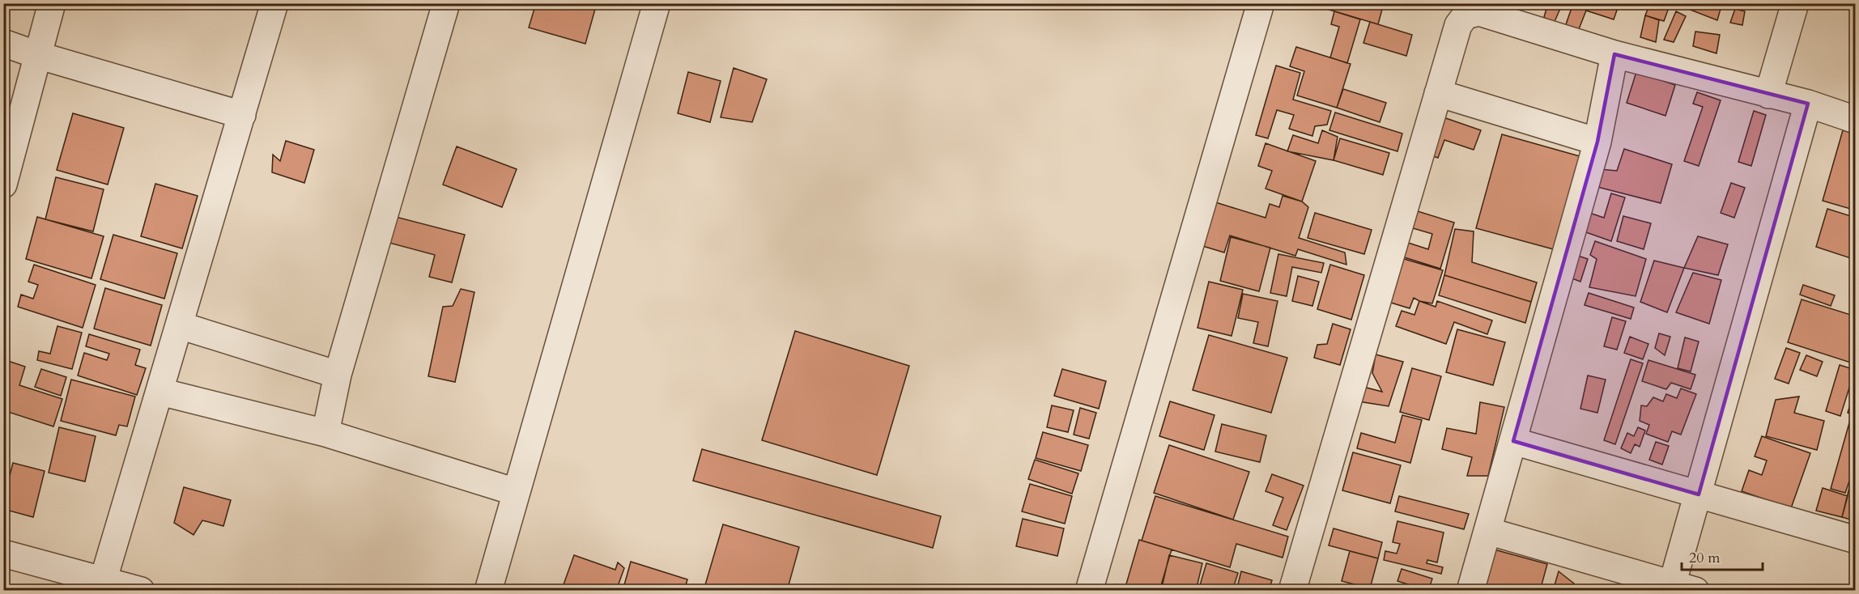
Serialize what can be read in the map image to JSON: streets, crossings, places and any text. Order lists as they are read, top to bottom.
{
  "scale_bar": "20 m"
}
